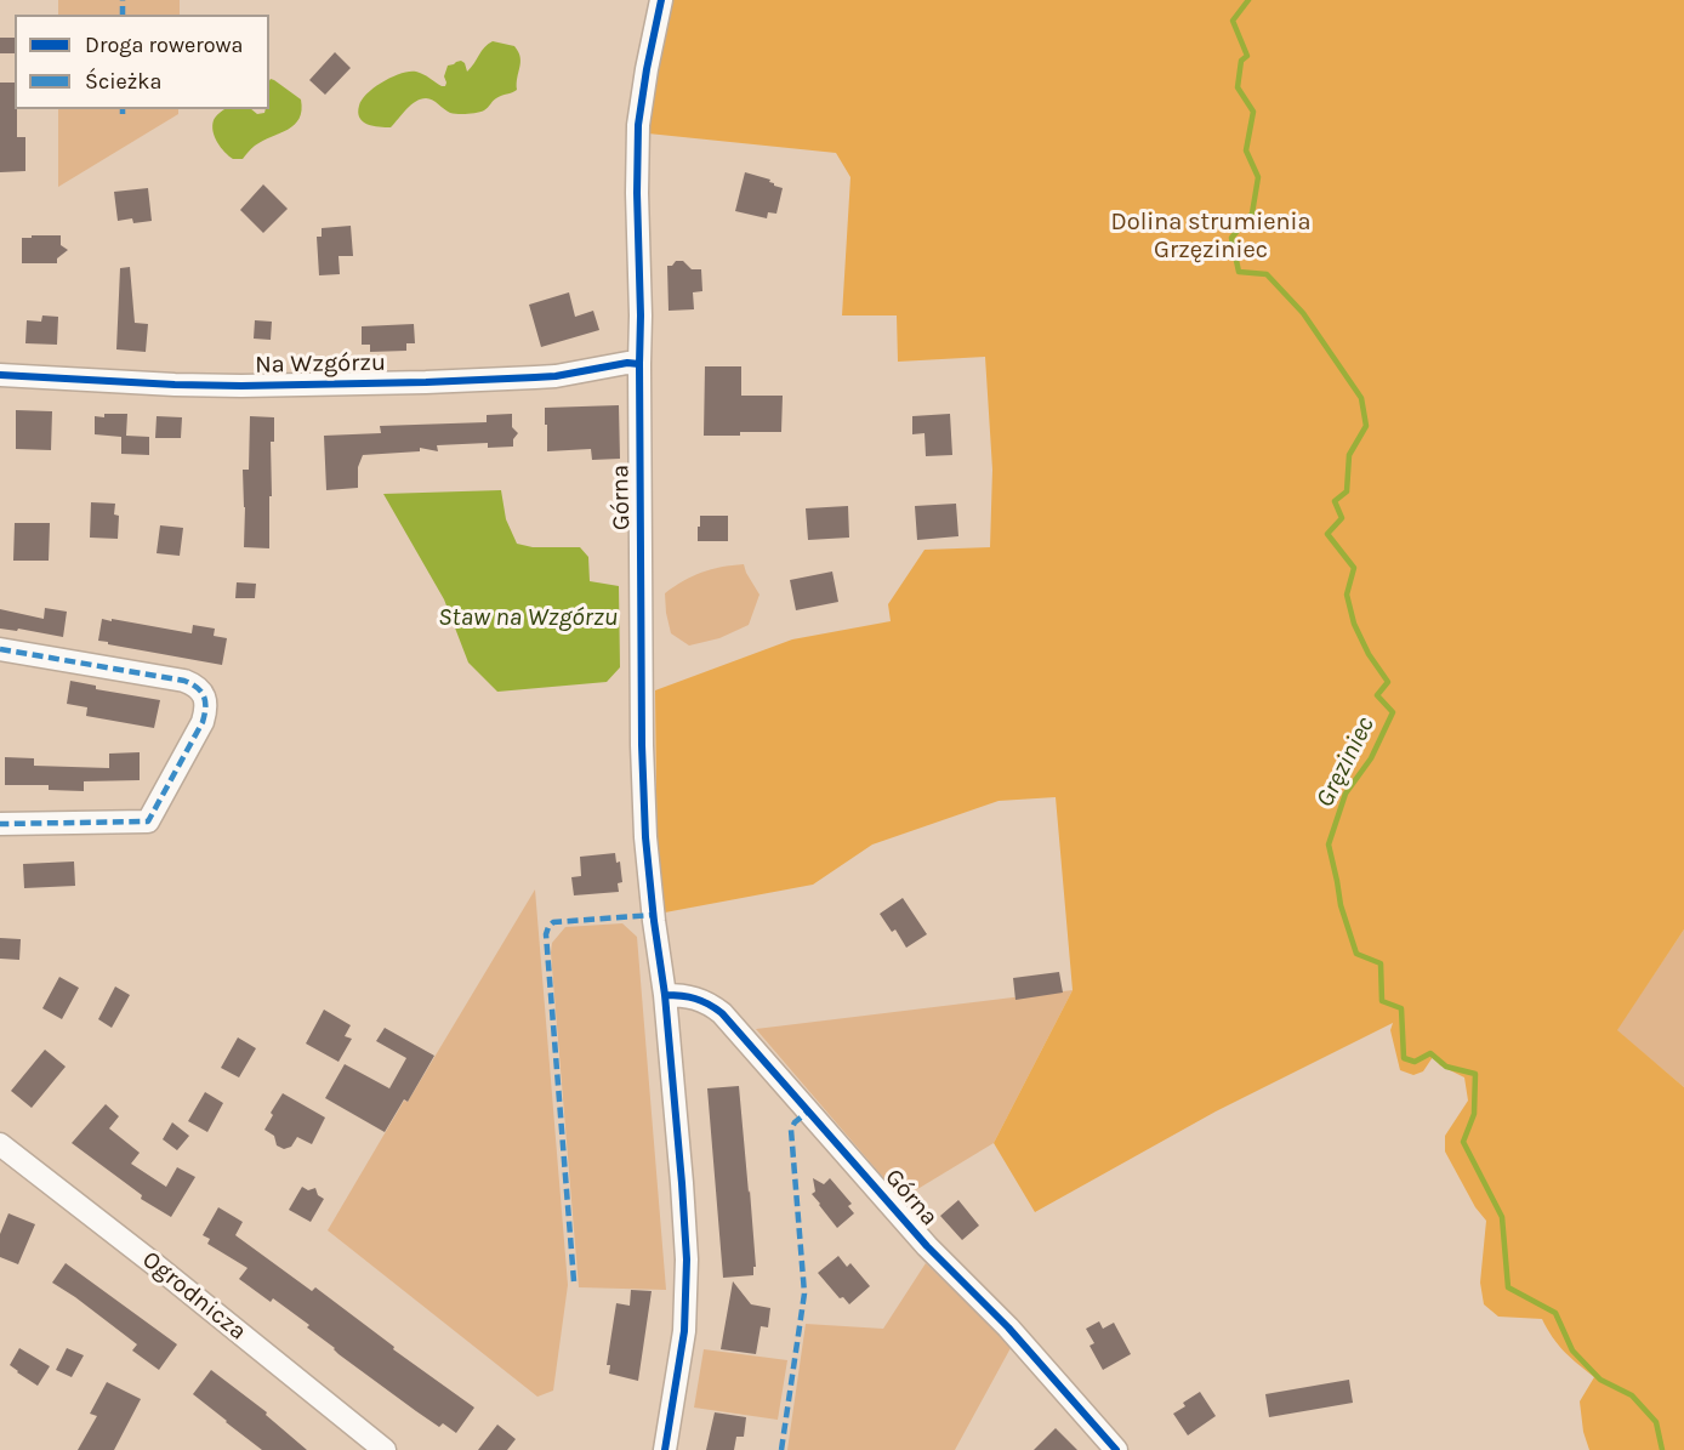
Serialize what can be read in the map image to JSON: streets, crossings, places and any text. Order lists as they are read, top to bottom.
{
  "streets": {
    "street": ["Na Wzgórzu", "Górna", "Ogrodnicza"]
  },
  "crossings": [
    ["Na Wzgórzu", "Górna"]
  ],
  "water": ["Staw na Wzgórzu", "Gręziniec"],
  "parks": ["Dolina strumienia Grzęziniec"],
  "legend": ["Droga rowerowa", "Ścieżka"]
}
